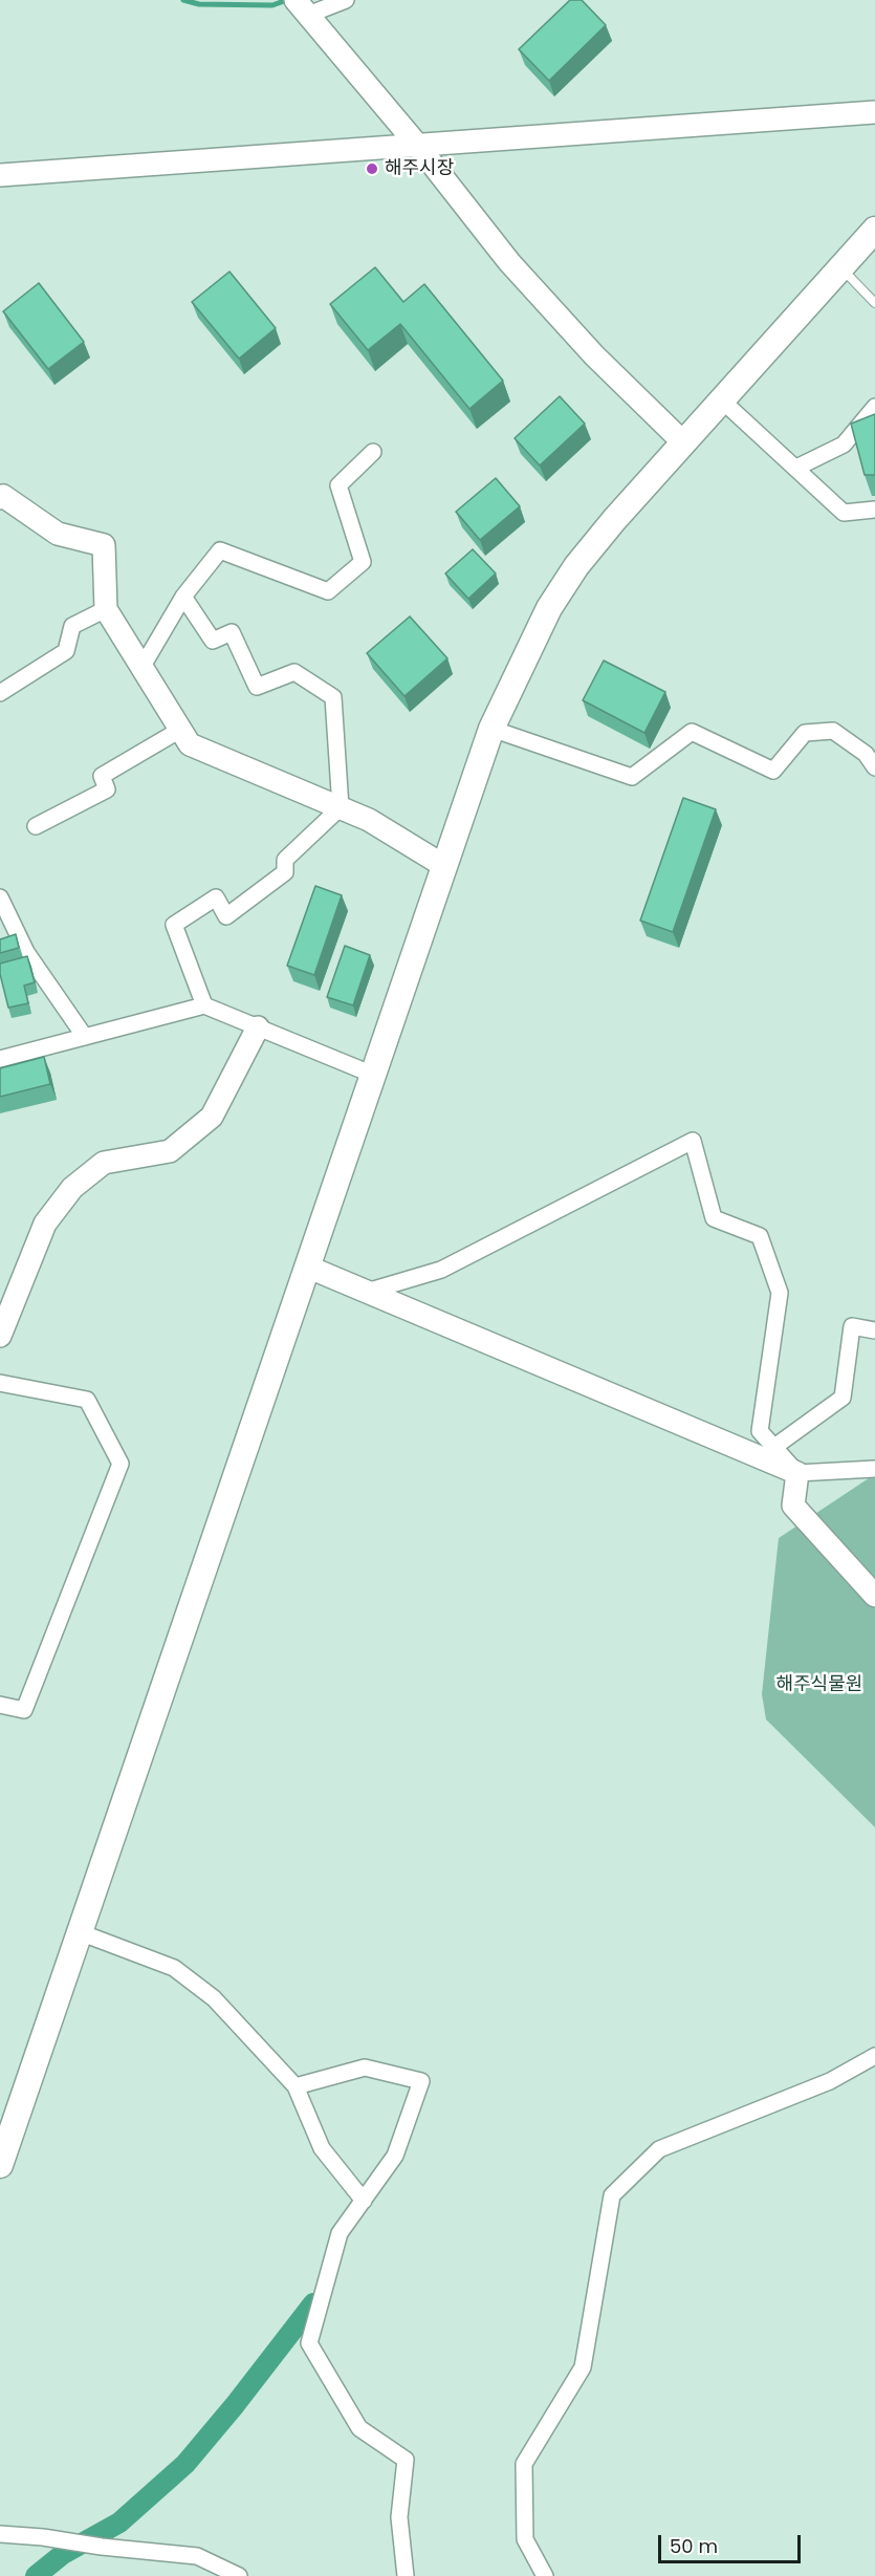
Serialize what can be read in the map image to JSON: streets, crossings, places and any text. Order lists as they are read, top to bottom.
{
  "parks": ["해주식물원"],
  "places": ["해주시장"],
  "scale_bar": "50 m"
}
